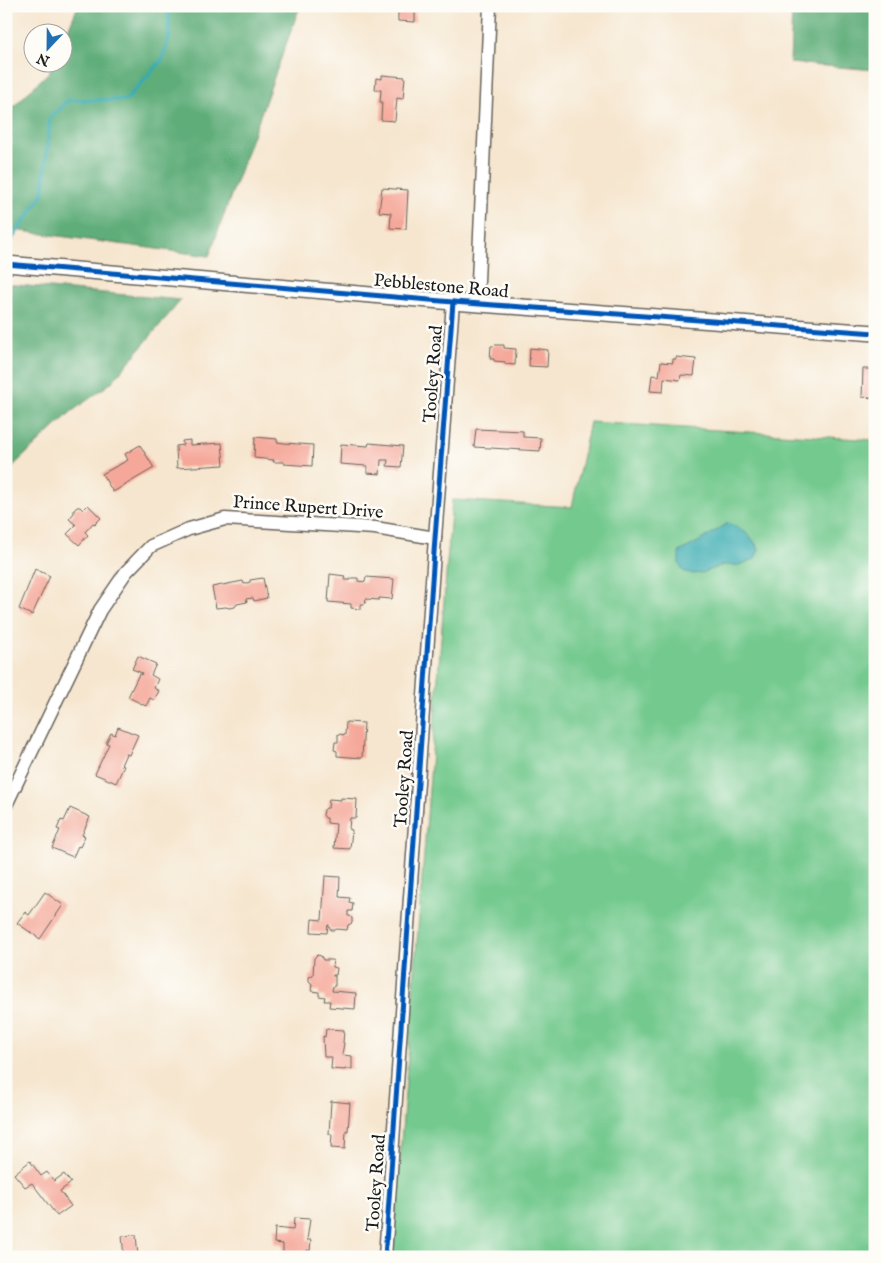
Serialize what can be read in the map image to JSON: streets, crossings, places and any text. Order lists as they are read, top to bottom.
{
  "streets": {
    "street": ["Pebblestone Road", "Tooley Road", "Prince Rupert Drive"]
  },
  "crossings": [
    ["Pebblestone Road", "Tooley Road"],
    ["Tooley Road", "Prince Rupert Drive"]
  ],
  "north": "bottom"
}
